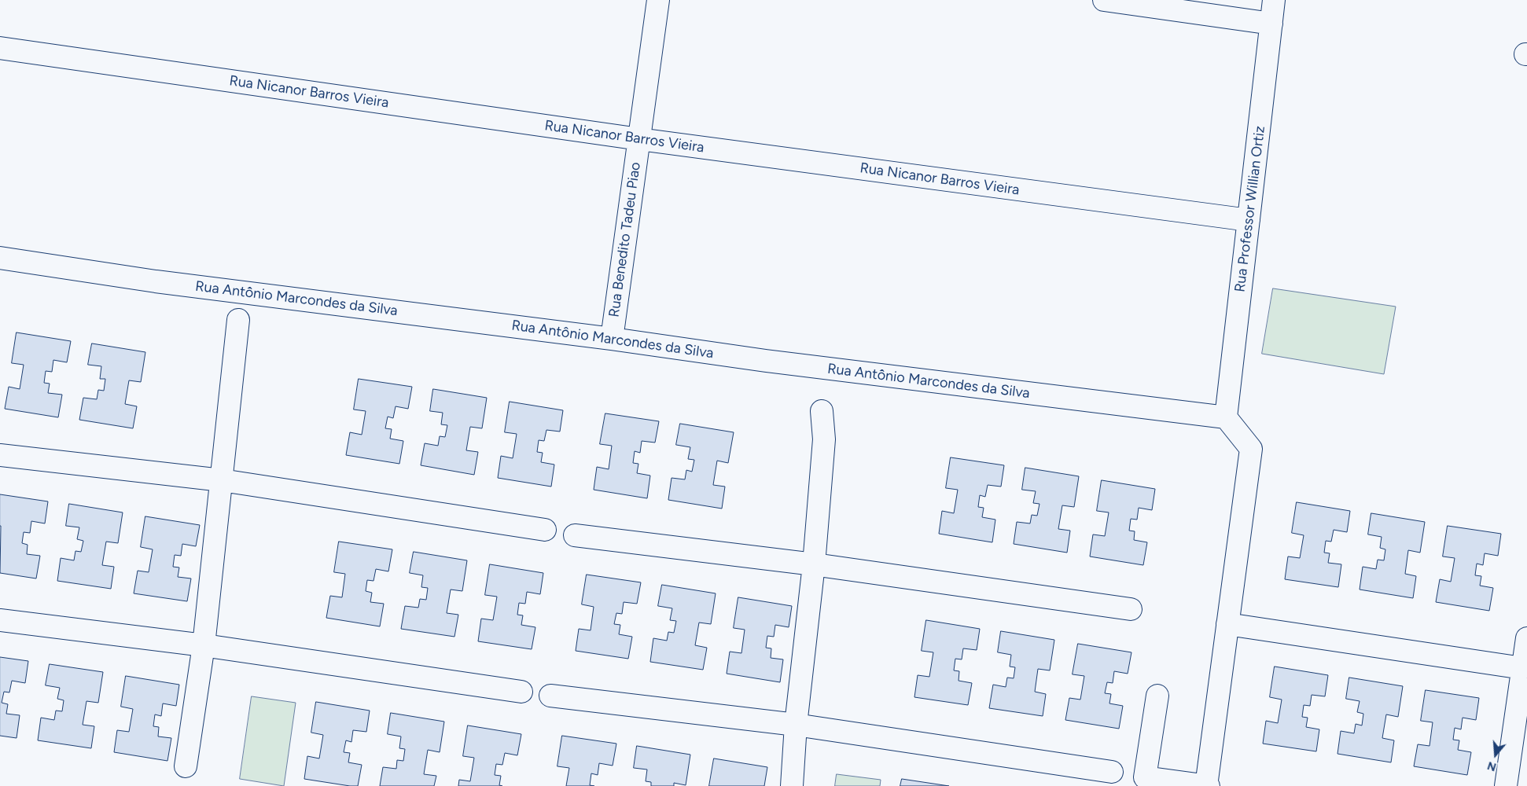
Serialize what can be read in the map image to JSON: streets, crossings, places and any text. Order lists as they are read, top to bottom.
{
  "streets": {
    "street": [
      "Rua Nicanor Barros Vieira",
      "Rua Professor Willian Ortiz",
      "Rua Benedito Tadeu Piao",
      "Rua Antônio Marcondes da Silva"
    ]
  },
  "crossings": [
    ["Rua Nicanor Barros Vieira", "Rua Professor Willian Ortiz"],
    ["Rua Nicanor Barros Vieira", "Rua Benedito Tadeu Piao"],
    ["Rua Professor Willian Ortiz", "Rua Antônio Marcondes da Silva"],
    ["Rua Benedito Tadeu Piao", "Rua Antônio Marcondes da Silva"]
  ],
  "north": "bottom"
}
